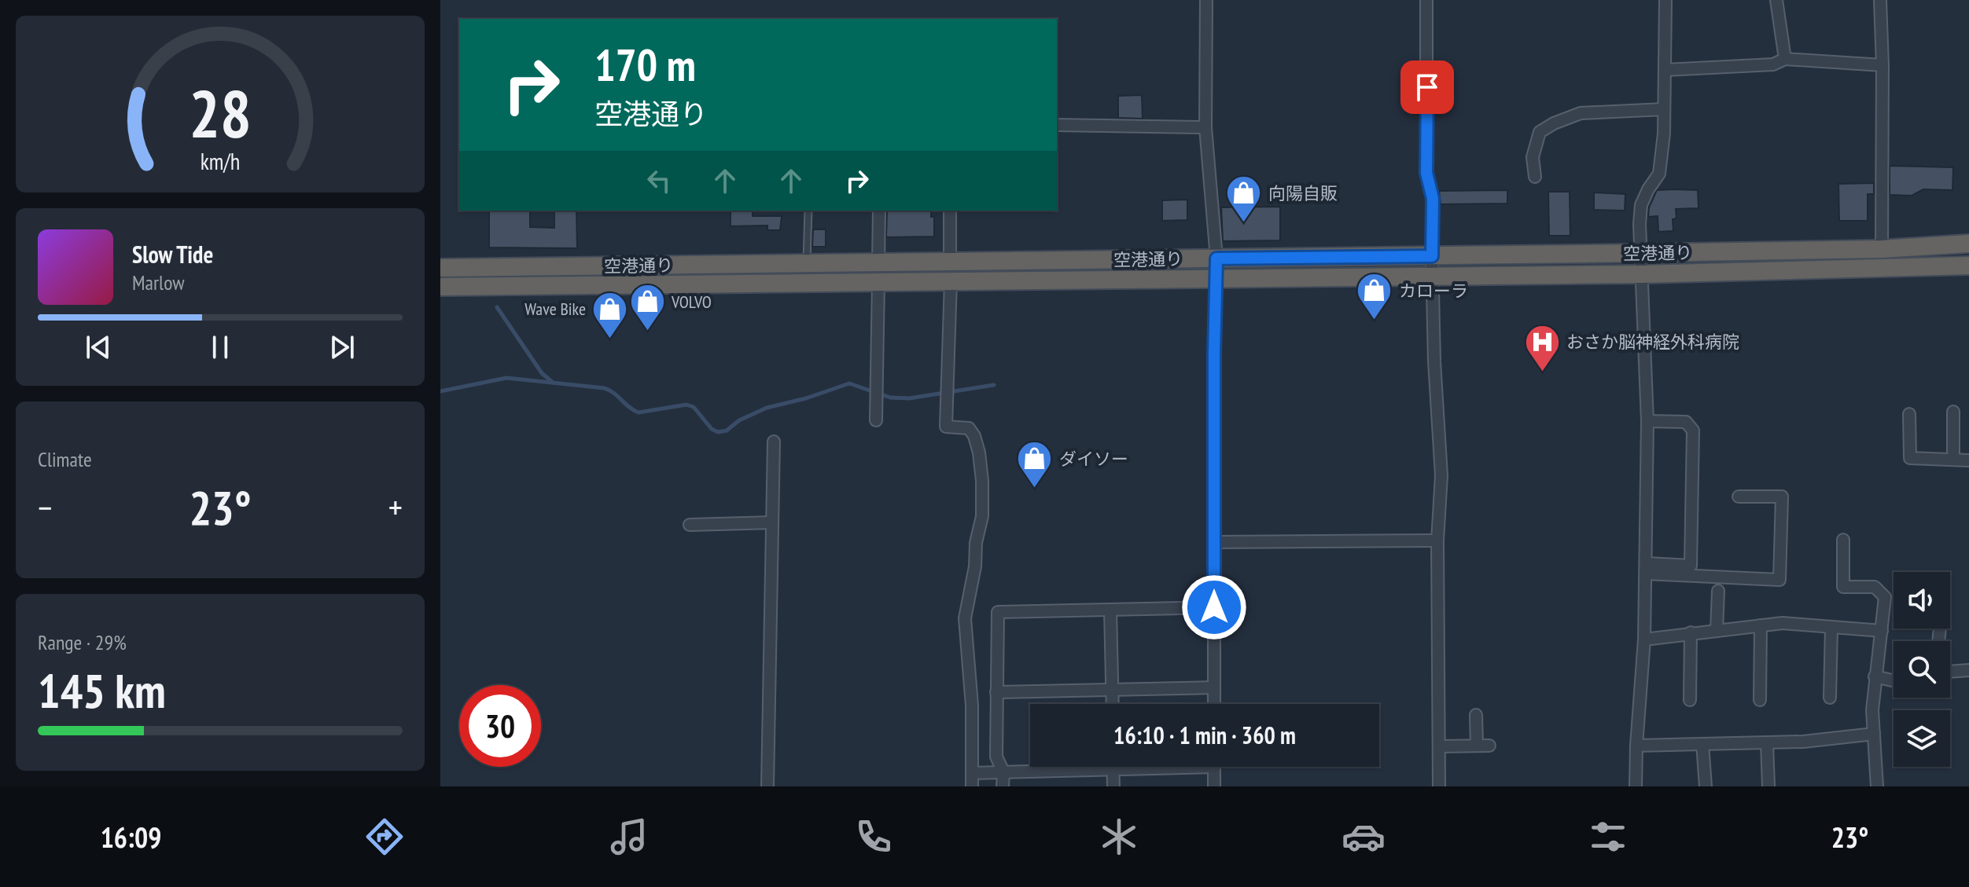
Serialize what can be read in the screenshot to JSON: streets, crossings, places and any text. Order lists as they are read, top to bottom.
{
  "streets": {
    "highway": ["空港通り"]
  },
  "places": {
    "shop": [
      "向陽自販",
      "カローラ",
      "VOLVO",
      "Wave Bike",
      "ダイソー"
    ],
    "hospital": ["おさか脳神経外科病院"]
  },
  "page": {
    "turn": ["170 m", "空港通り"],
    "song": ["Slow Tide", "Marlow"],
    "tile": [
      "Climate",
      ["Range · 29%", "145 km"]
    ],
    "heat": ["−", "23°", "+"],
    "limit": "30",
    "trip": "16:10 · 1 min · 360 m",
    "tabs": ["16:09", "23°"],
    "gauge": ["28", "km/h"]
  }
}
